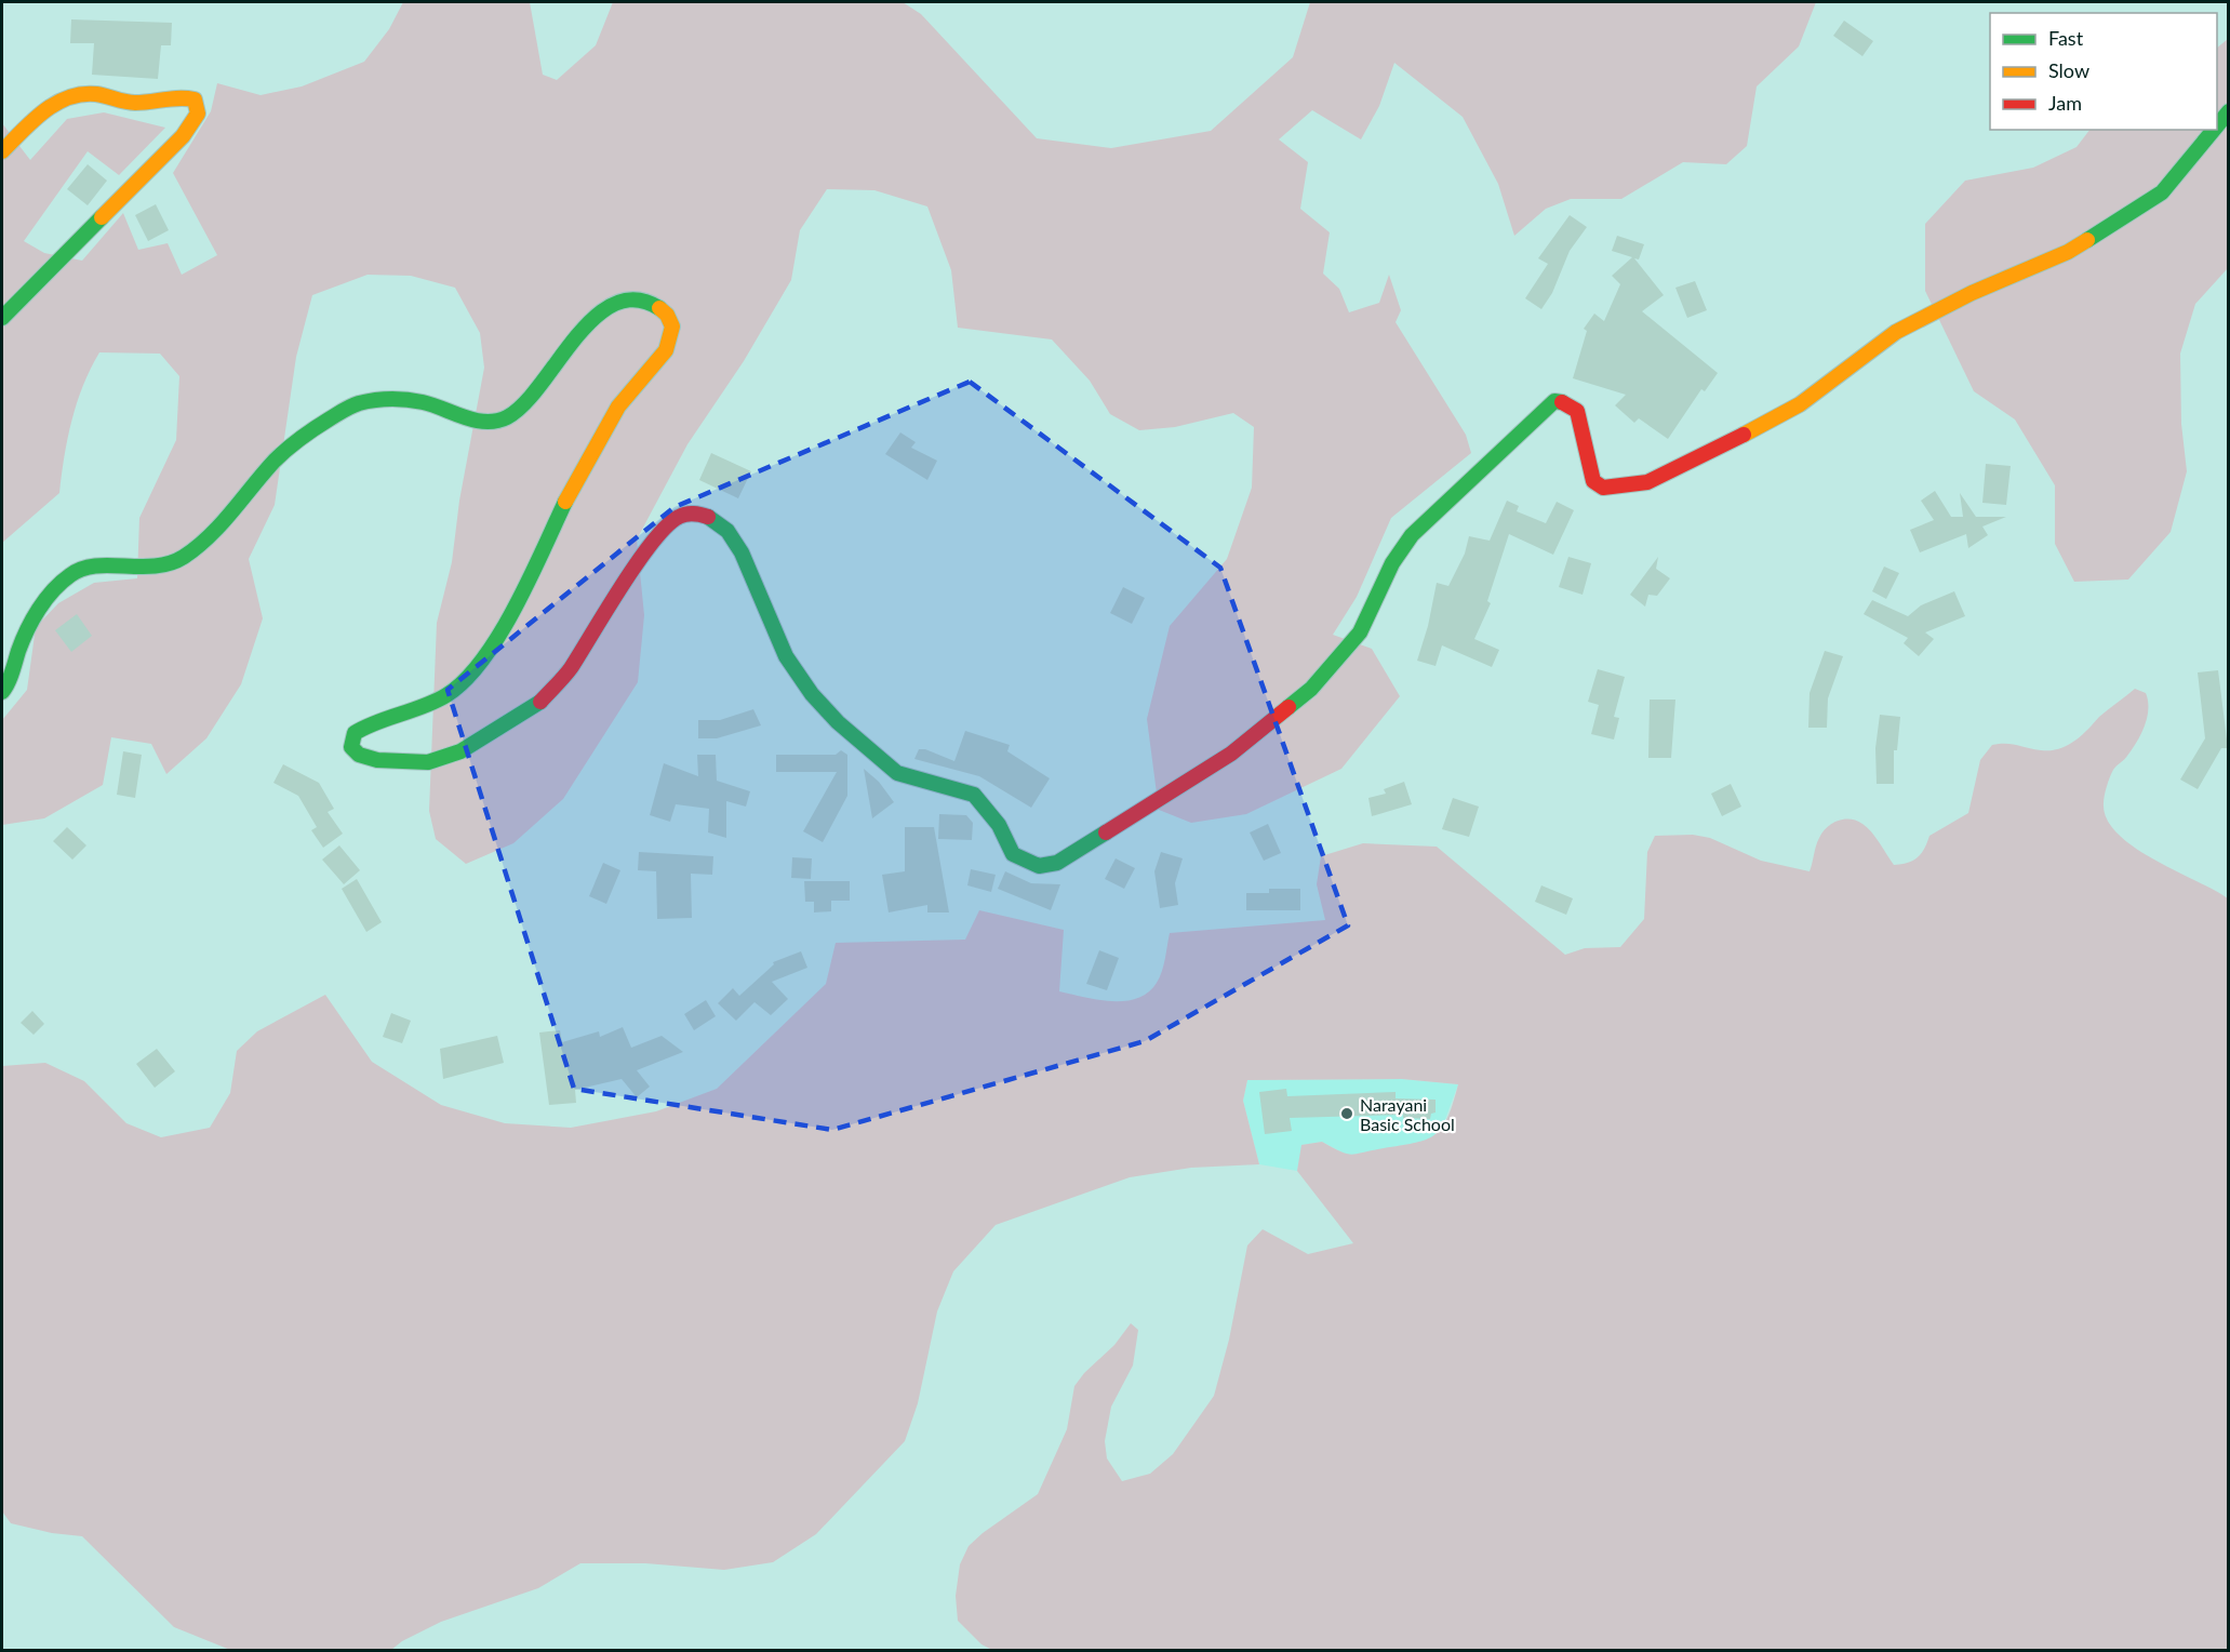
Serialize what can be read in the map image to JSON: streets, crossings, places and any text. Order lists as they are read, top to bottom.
{
  "places": ["Narayani Basic School"],
  "legend": ["Fast", "Slow", "Jam"]
}
